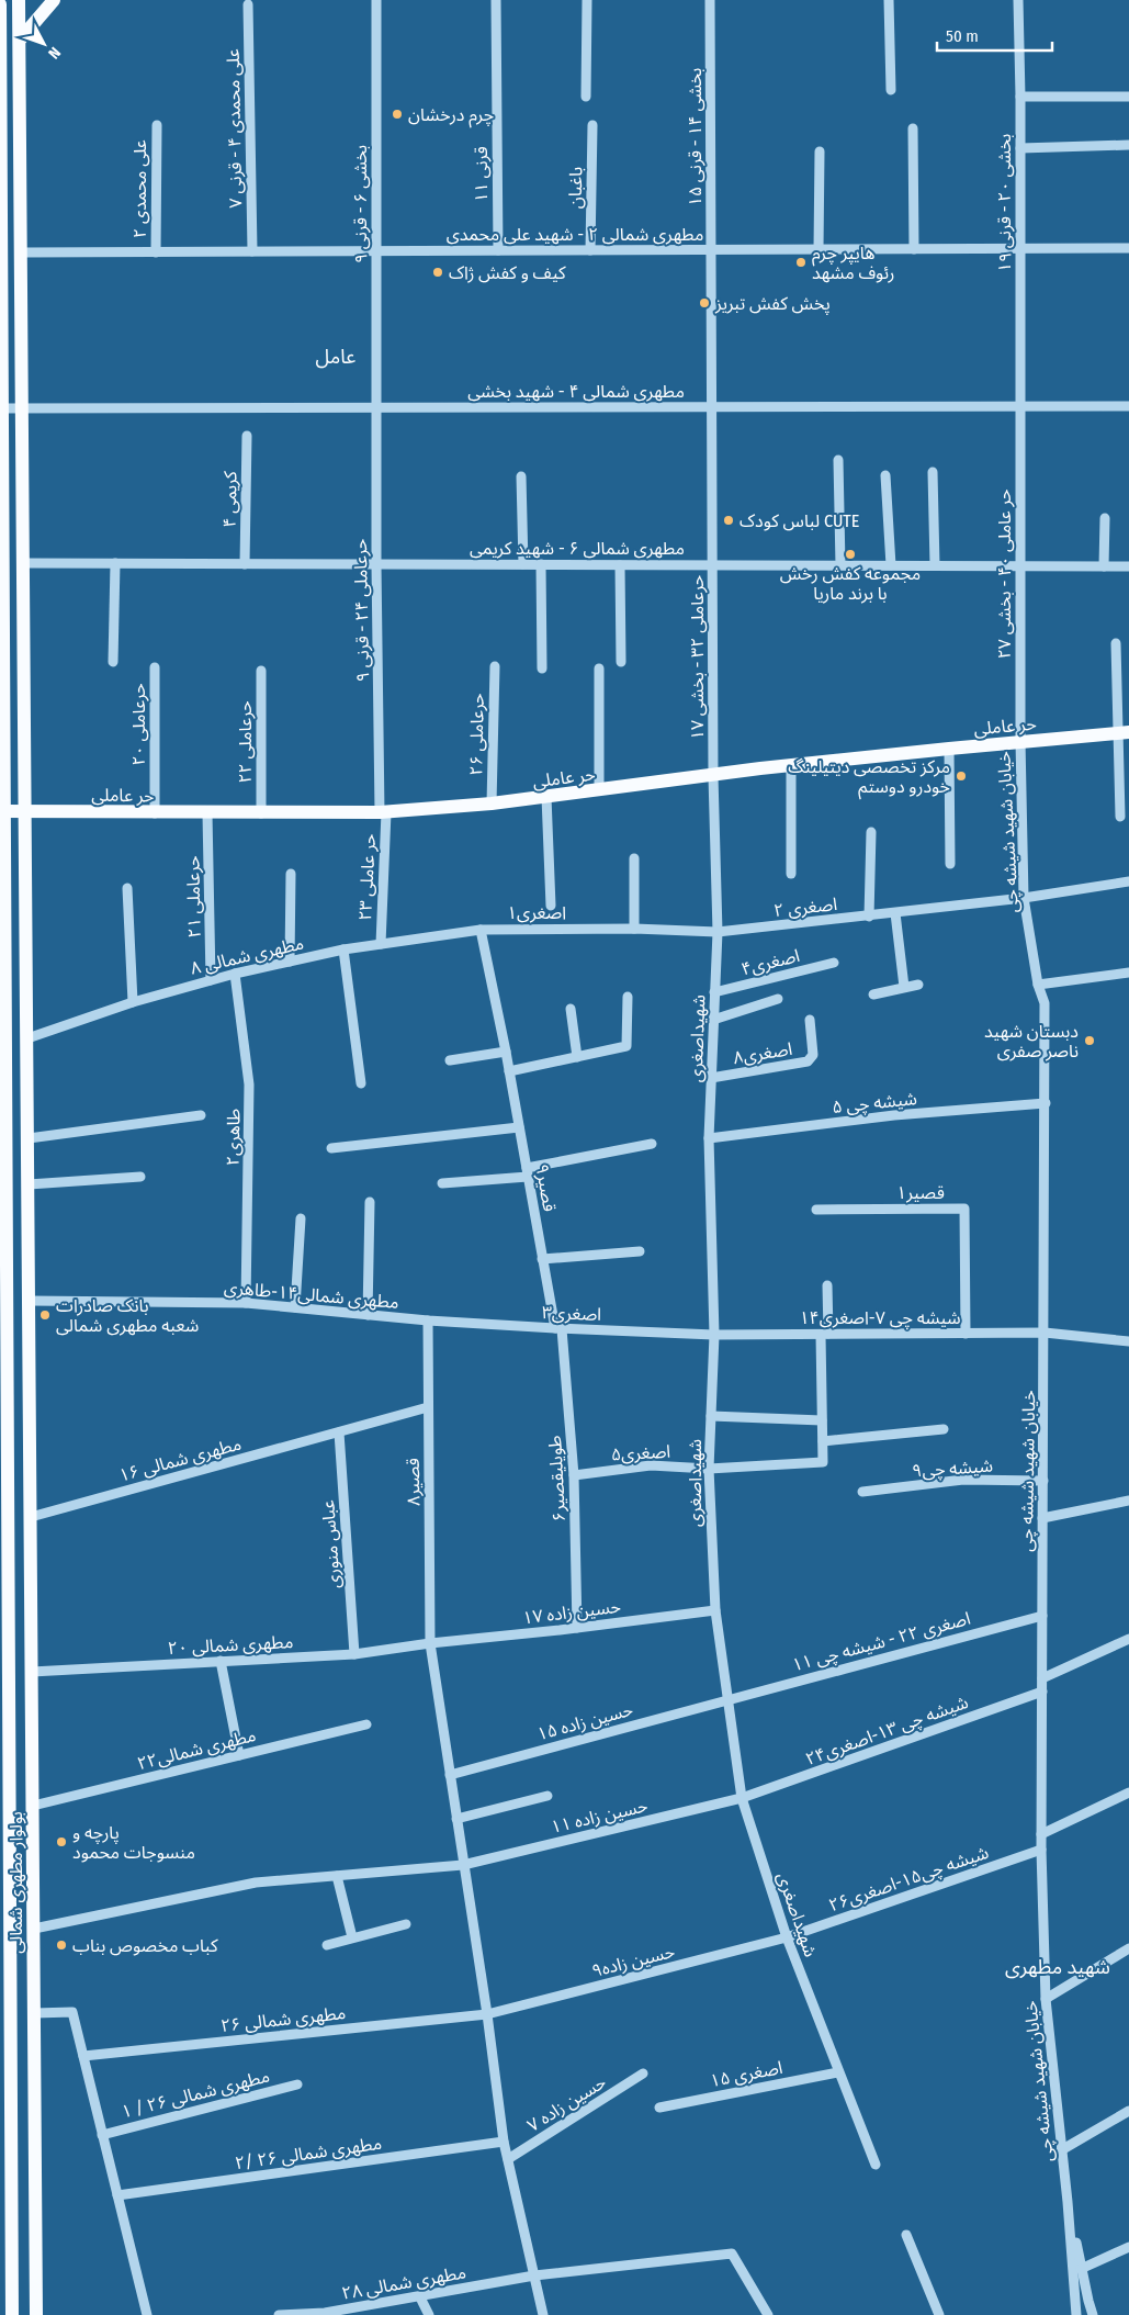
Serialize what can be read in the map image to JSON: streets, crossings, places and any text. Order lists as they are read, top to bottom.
{
  "streets": {
    "main road": ["حر عاملی", "بولوار مطهری شمالی"],
    "street": [
      "علی محمدی ۴ - قرنی ۷",
      "بخشی ۱۴ - قرنی ۱۵",
      "قرنی ۱۱",
      "باغبان",
      "علی محمدی ۲",
      "بخشی ۲۰ - قرنی ۱۹",
      "بخشی ۶ - قرنی ۹",
      "مطهری شمالی ۲ - شهید علی محمدی",
      "مطهری شمالی ۴ - شهید بخشی",
      "کریمی ۴",
      "مطهری شمالی ۶ - شهید کریمی",
      "حر عاملی ۴۰ - بخشی ۲۷",
      "حرعاملی ۲۴ - قرنی ۹",
      "حرعاملی ۳۲ - بخشی ۱۷",
      "حرعاملی ۲۰",
      "حرعاملی ۲۶",
      "حرعاملی ۲۲",
      "خیابان شهید شیشه چی",
      "حر عاملی ۲۳",
      "حرعاملی ۲۱",
      "اصغری ۲",
      "اصغری۱",
      "مطهری شمالی ۸",
      "اصغری۴",
      "شهیداصغری",
      "اصغری۸",
      "شیشه چی ۵",
      "طاهری۲",
      "قصیر۹",
      "قصیر۱",
      "مطهری شمالی۱۴-طاهری",
      "اصغری۳",
      "شیشه چی ۷-اصغری۱۴",
      "اصغری۵",
      "مطهری شمالی ۱۶",
      "شیشه چی۹",
      "طویلیقصیر۶",
      "قصیر۸",
      "عباس منوری",
      "حسین زاده ۱۷",
      "اصغری ۲۲ - شیشه چی ۱۱",
      "مطهری شمالی ۲۰",
      "حسین زاده ۱۵",
      "شیشه چی ۱۳-اصغری۲۴",
      "مطهری شمالی۲۲",
      "حسین زاده ۱۱",
      "شیشه چی۱۵-اصغری۲۶",
      "حسین زاده۹",
      "مطهری شمالی ۲۶",
      "اصغری ۱۵",
      "مطهری شمالی ۲۶ / ۱",
      "حسین زاده ۷",
      "مطهری شمالی ۲۶ /۲",
      "مطهری شمالی ۲۸"
    ]
  },
  "crossings": [
    ["علی محمدی ۴ - قرنی ۷", "مطهری شمالی ۲ - شهید علی محمدی"],
    ["بخشی ۱۴ - قرنی ۱۵", "مطهری شمالی ۲ - شهید علی محمدی"],
    ["بخشی ۱۴ - قرنی ۱۵", "مطهری شمالی ۴ - شهید بخشی"],
    ["بخشی ۱۴ - قرنی ۱۵", "حرعاملی ۳۲ - بخشی ۱۷"],
    ["قرنی ۱۱", "مطهری شمالی ۲ - شهید علی محمدی"],
    ["باغبان", "مطهری شمالی ۲ - شهید علی محمدی"],
    ["علی محمدی ۲", "مطهری شمالی ۲ - شهید علی محمدی"],
    ["بخشی ۲۰ - قرنی ۱۹", "مطهری شمالی ۲ - شهید علی محمدی"],
    ["بخشی ۲۰ - قرنی ۱۹", "مطهری شمالی ۴ - شهید بخشی"],
    ["بخشی ۲۰ - قرنی ۱۹", "حر عاملی ۴۰ - بخشی ۲۷"],
    ["بخشی ۶ - قرنی ۹", "مطهری شمالی ۲ - شهید علی محمدی"],
    ["بخشی ۶ - قرنی ۹", "مطهری شمالی ۴ - شهید بخشی"],
    ["بخشی ۶ - قرنی ۹", "حرعاملی ۲۴ - قرنی ۹"],
    ["مطهری شمالی ۲ - شهید علی محمدی", "بولوار مطهری شمالی"],
    ["مطهری شمالی ۴ - شهید بخشی", "حر عاملی ۴۰ - بخشی ۲۷"],
    ["مطهری شمالی ۴ - شهید بخشی", "حرعاملی ۲۴ - قرنی ۹"],
    ["مطهری شمالی ۴ - شهید بخشی", "حرعاملی ۳۲ - بخشی ۱۷"],
    ["مطهری شمالی ۴ - شهید بخشی", "بولوار مطهری شمالی"],
    ["کریمی ۴", "مطهری شمالی ۶ - شهید کریمی"],
    ["مطهری شمالی ۶ - شهید کریمی", "حر عاملی ۴۰ - بخشی ۲۷"],
    ["مطهری شمالی ۶ - شهید کریمی", "حرعاملی ۲۴ - قرنی ۹"],
    ["مطهری شمالی ۶ - شهید کریمی", "حرعاملی ۳۲ - بخشی ۱۷"],
    ["مطهری شمالی ۶ - شهید کریمی", "بولوار مطهری شمالی"],
    ["حر عاملی ۴۰ - بخشی ۲۷", "حر عاملی"],
    ["حر عاملی ۴۰ - بخشی ۲۷", "خیابان شهید شیشه چی"],
    ["حرعاملی ۲۴ - قرنی ۹", "حر عاملی"],
    ["حرعاملی ۲۴ - قرنی ۹", "حر عاملی ۲۳"],
    ["حرعاملی ۳۲ - بخشی ۱۷", "حر عاملی"],
    ["حرعاملی ۳۲ - بخشی ۱۷", "شهیداصغری"],
    ["حرعاملی ۲۰", "حر عاملی"],
    ["حر عاملی", "حرعاملی ۲۶"],
    ["حر عاملی", "حرعاملی ۲۲"],
    ["حر عاملی", "خیابان شهید شیشه چی"],
    ["حر عاملی", "حر عاملی ۲۳"],
    ["حر عاملی", "حرعاملی ۲۱"],
    ["حر عاملی", "شهیداصغری"],
    ["حر عاملی", "بولوار مطهری شمالی"],
    ["خیابان شهید شیشه چی", "اصغری ۲"],
    ["خیابان شهید شیشه چی", "شیشه چی ۵"],
    ["خیابان شهید شیشه چی", "شیشه چی ۷-اصغری۱۴"],
    ["خیابان شهید شیشه چی", "شیشه چی۹"],
    ["خیابان شهید شیشه چی", "اصغری ۲۲ - شیشه چی ۱۱"],
    ["خیابان شهید شیشه چی", "شیشه چی ۱۳-اصغری۲۴"],
    ["خیابان شهید شیشه چی", "شیشه چی۱۵-اصغری۲۶"],
    ["حر عاملی ۲۳", "مطهری شمالی ۸"],
    ["حرعاملی ۲۱", "مطهری شمالی ۸"],
    ["اصغری ۲", "اصغری۱"],
    ["اصغری ۲", "شهیداصغری"],
    ["اصغری۱", "مطهری شمالی ۸"],
    ["اصغری۱", "شهیداصغری"],
    ["مطهری شمالی ۸", "طاهری۲"],
    ["مطهری شمالی ۸", "بولوار مطهری شمالی"],
    ["اصغری۴", "شهیداصغری"],
    ["شهیداصغری", "اصغری۸"],
    ["شهیداصغری", "شیشه چی ۵"],
    ["شهیداصغری", "اصغری۳"],
    ["شهیداصغری", "شیشه چی ۷-اصغری۱۴"],
    ["شهیداصغری", "اصغری۵"],
    ["شهیداصغری", "حسین زاده ۱۷"],
    ["شهیداصغری", "اصغری ۲۲ - شیشه چی ۱۱"],
    ["شهیداصغری", "حسین زاده ۱۵"],
    ["شهیداصغری", "شیشه چی ۱۳-اصغری۲۴"],
    ["شهیداصغری", "حسین زاده ۱۱"],
    ["شهیداصغری", "شیشه چی۱۵-اصغری۲۶"],
    ["شهیداصغری", "حسین زاده۹"],
    ["شهیداصغری", "اصغری ۱۵"],
    ["طاهری۲", "مطهری شمالی۱۴-طاهری"],
    ["قصیر۹", "اصغری۳"],
    ["قصیر۹", "طویلیقصیر۶"],
    ["قصیر۱", "شیشه چی ۷-اصغری۱۴"],
    ["مطهری شمالی۱۴-طاهری", "اصغری۳"],
    ["مطهری شمالی۱۴-طاهری", "قصیر۸"],
    ["مطهری شمالی۱۴-طاهری", "بولوار مطهری شمالی"],
    ["اصغری۳", "شیشه چی ۷-اصغری۱۴"],
    ["اصغری۳", "طویلیقصیر۶"],
    ["اصغری۳", "قصیر۸"],
    ["اصغری۵", "طویلیقصیر۶"],
    ["مطهری شمالی ۱۶", "قصیر۸"],
    ["مطهری شمالی ۱۶", "عباس منوری"],
    ["مطهری شمالی ۱۶", "بولوار مطهری شمالی"],
    ["طویلیقصیر۶", "حسین زاده ۱۷"],
    ["قصیر۸", "حسین زاده ۱۷"],
    ["قصیر۸", "مطهری شمالی ۲۰"],
    ["قصیر۸", "حسین زاده ۱۵"],
    ["قصیر۸", "حسین زاده ۱۱"],
    ["قصیر۸", "حسین زاده۹"],
    ["قصیر۸", "مطهری شمالی ۲۶"],
    ["قصیر۸", "حسین زاده ۷"],
    ["قصیر۸", "مطهری شمالی ۲۶ /۲"],
    ["قصیر۸", "مطهری شمالی ۲۸"],
    ["عباس منوری", "مطهری شمالی ۲۰"],
    ["حسین زاده ۱۷", "مطهری شمالی ۲۰"],
    ["اصغری ۲۲ - شیشه چی ۱۱", "حسین زاده ۱۵"],
    ["مطهری شمالی ۲۰", "بولوار مطهری شمالی"],
    ["شیشه چی ۱۳-اصغری۲۴", "حسین زاده ۱۱"],
    ["مطهری شمالی۲۲", "بولوار مطهری شمالی"],
    ["حسین زاده ۱۱", "بولوار مطهری شمالی"],
    ["شیشه چی۱۵-اصغری۲۶", "حسین زاده۹"],
    ["حسین زاده۹", "مطهری شمالی ۲۶"]
  ],
  "districts": ["عامل", "شهید مطهری"],
  "places": [
    "چرم درخشان",
    "هایپر چرم رئوف مشهد",
    "کیف و کفش ژاک",
    "پخش کفش تبریز",
    "لباس کودک CUTE",
    "مجموعه کفش رخش با برند ماریا",
    "مرکز تخصصی دیتیلینگ خودرو دوستم",
    "دبستان شهید ناصر صفری",
    "بانک صادرات شعبه مطهری شمالی",
    "پارچه و منسوجات محمود",
    "كباب مخصوص بناب"
  ],
  "scale_bar": "50 m",
  "north": "bottom right"
}
